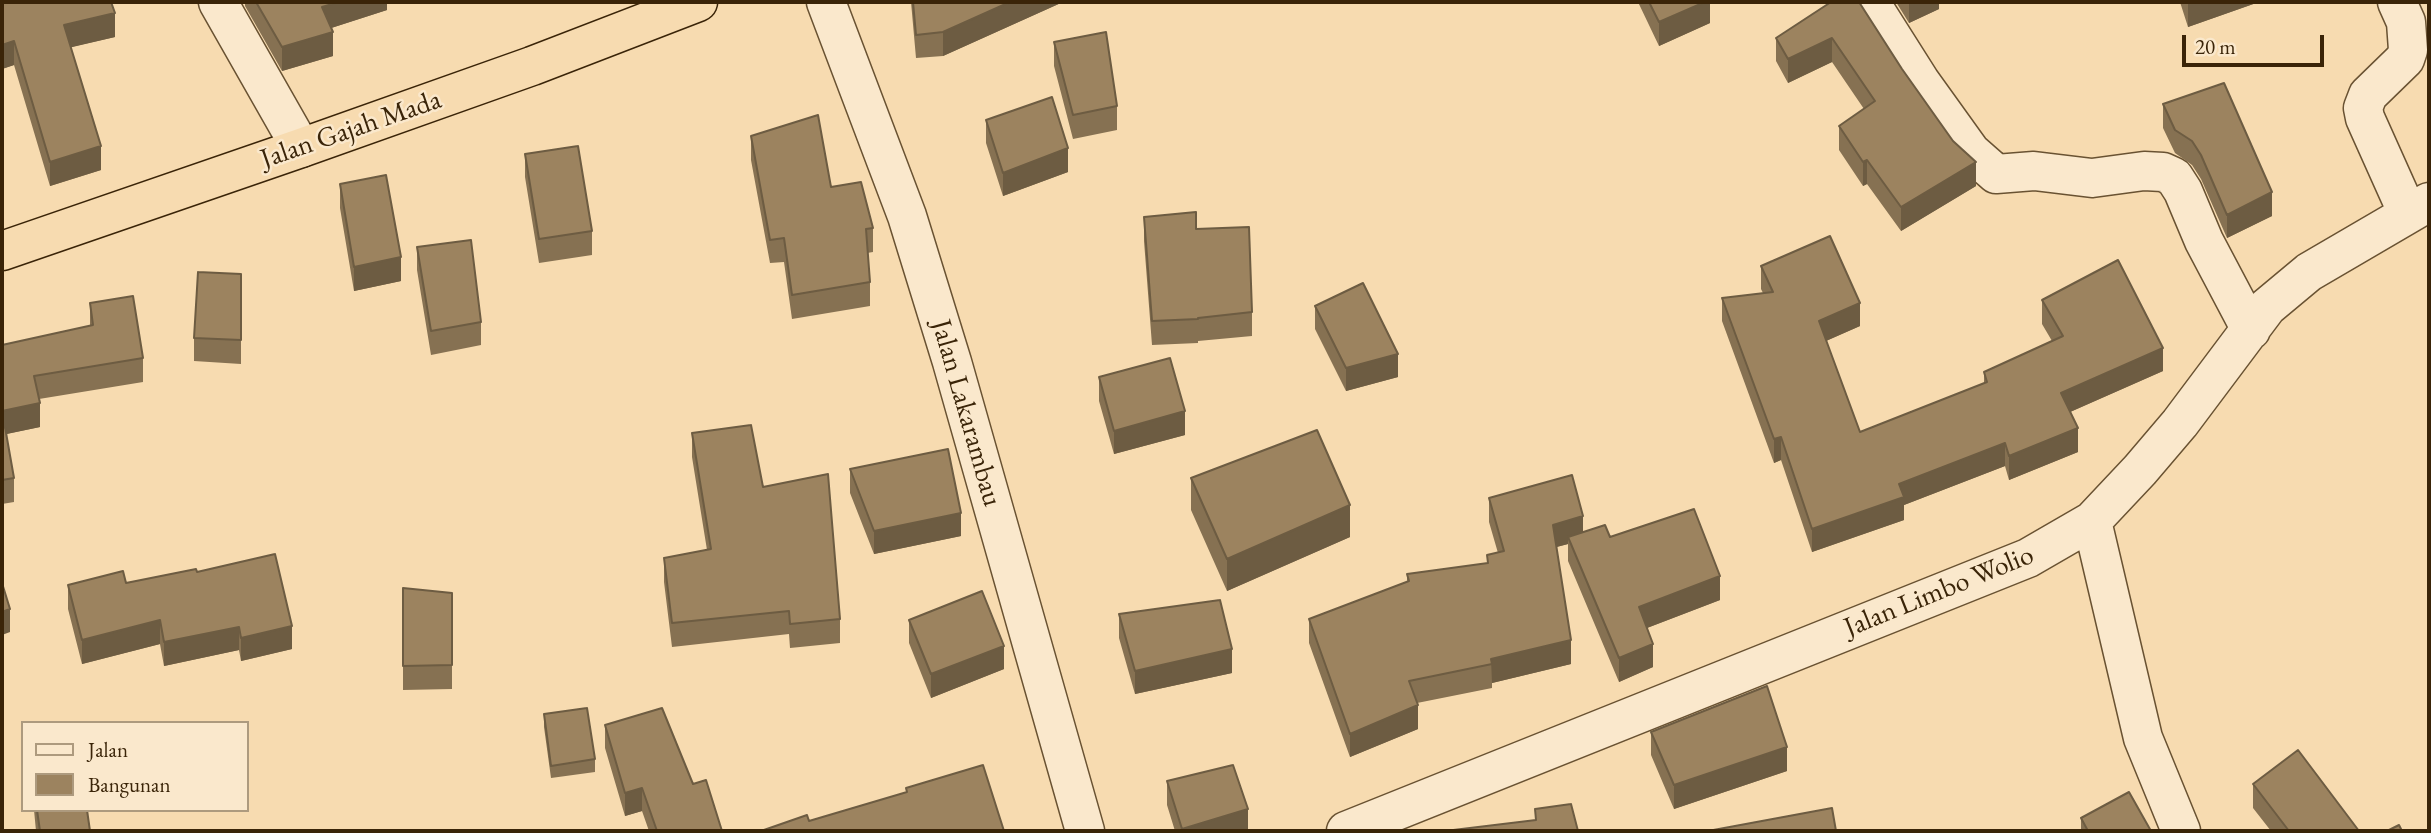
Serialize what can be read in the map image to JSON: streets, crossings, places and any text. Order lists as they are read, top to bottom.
{
  "streets": {
    "highway": ["Jalan Gajah Mada"],
    "street": ["Jalan Lakarambau", "Jalan Limbo Wolio"]
  },
  "legend": ["Jalan", "Bangunan"],
  "scale_bar": "20 m"
}
